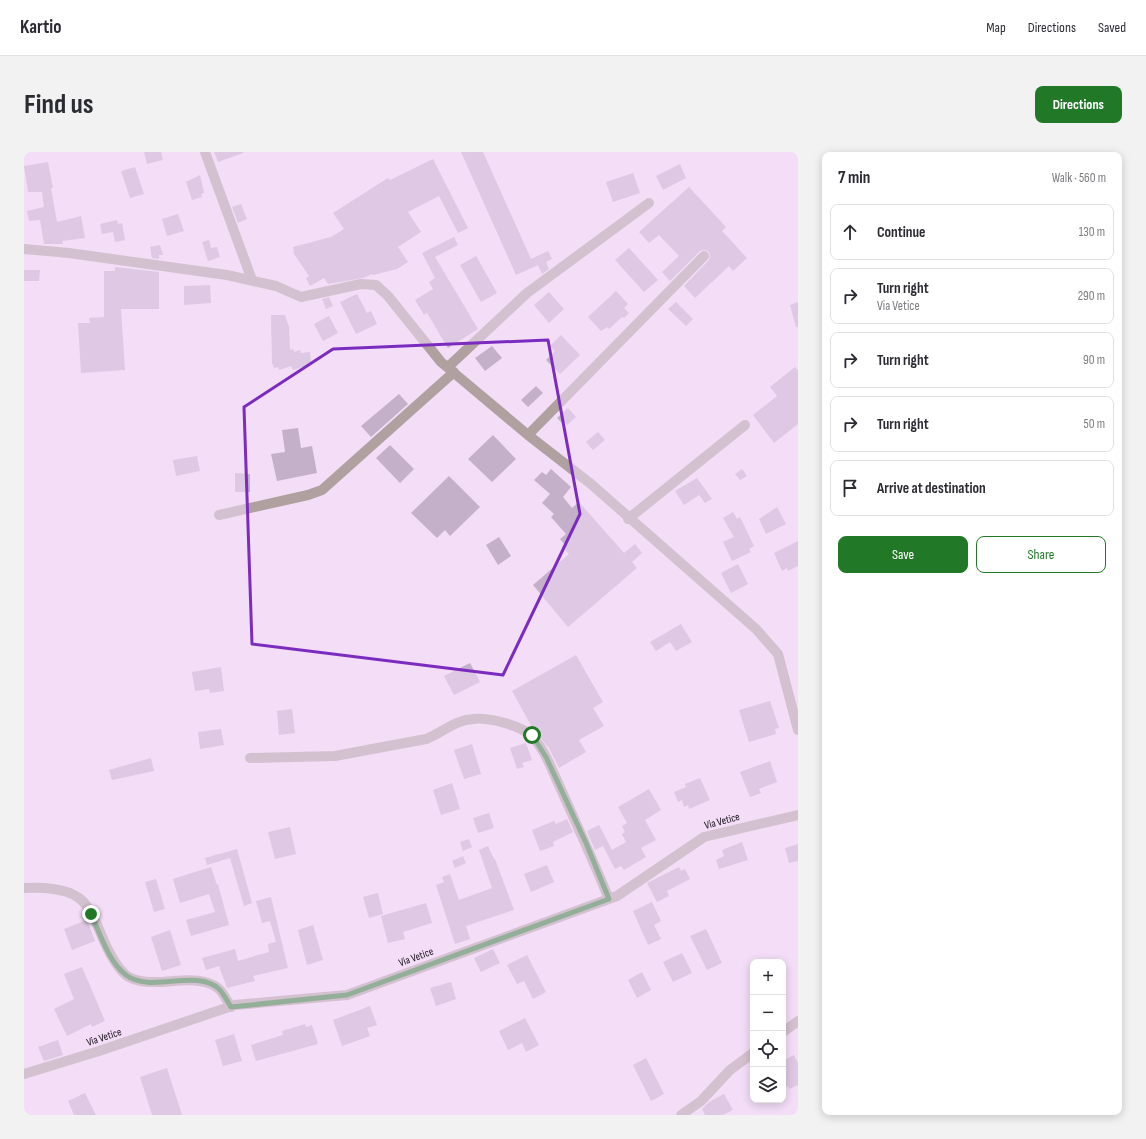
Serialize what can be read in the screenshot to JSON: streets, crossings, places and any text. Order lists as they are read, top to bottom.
{
  "streets": {
    "street": ["Via Vetice"]
  },
  "page": {
    "header": "Kartio",
    "nav": ["Map", "Directions", "Saved"],
    "buttons": [
      "Directions",
      ["Save", "Share"]
    ],
    "title": "Find us",
    "heading": ["7 min", "Walk · 560 m"],
    "list": [
      ["Continue", "130 m"],
      ["Turn right", "Via Vetice", "290 m"],
      ["Turn right", "90 m"],
      ["Turn right", "50 m"],
      "Arrive at destination"
    ],
    "map_buttons": ["+", "−"]
  }
}
